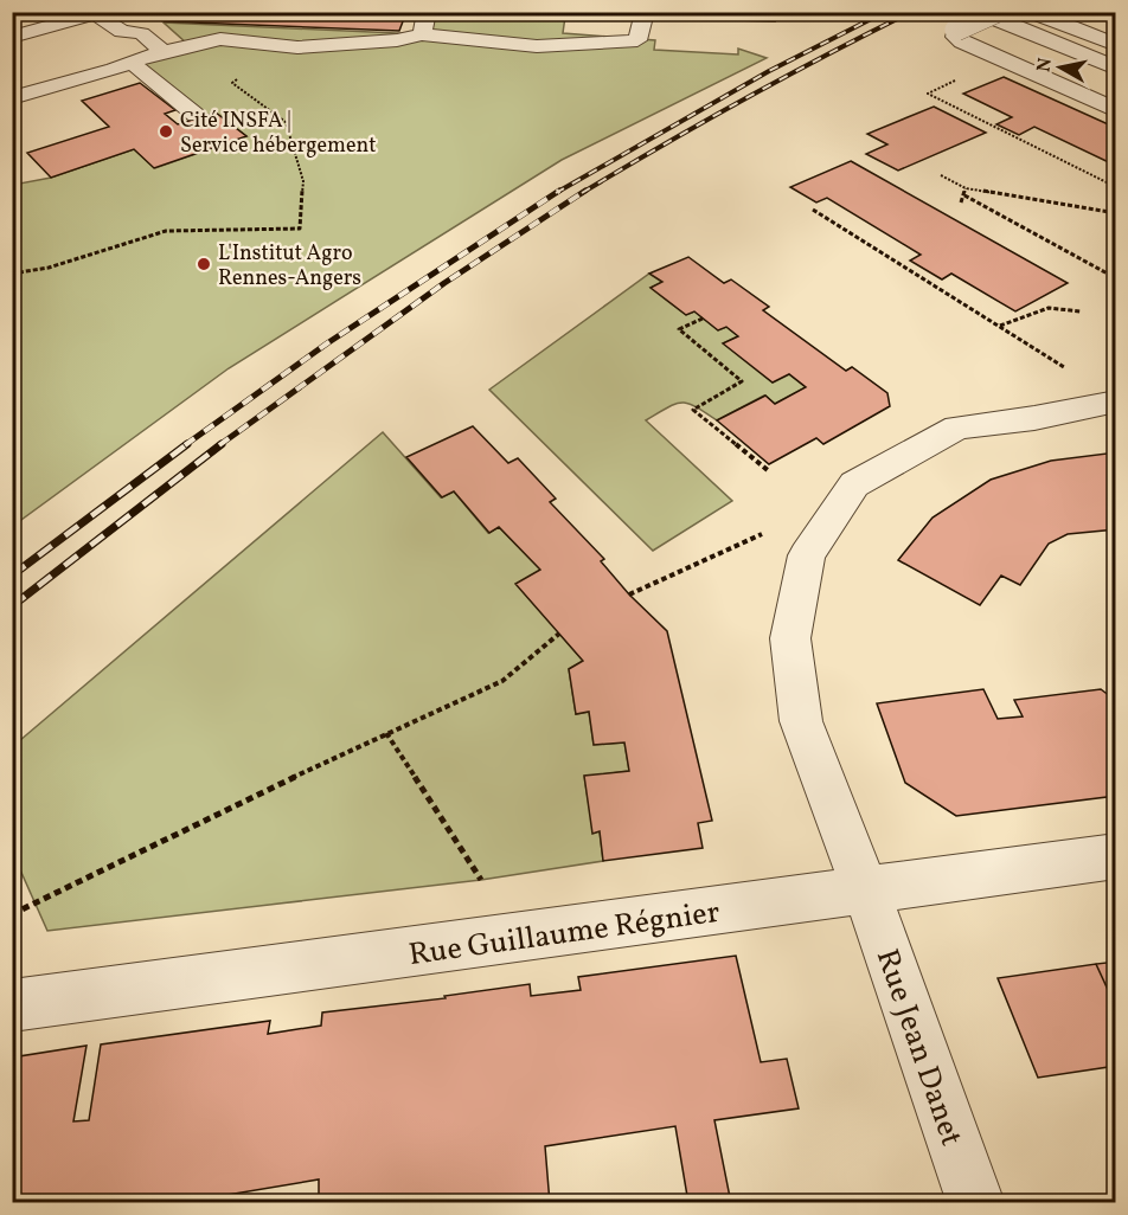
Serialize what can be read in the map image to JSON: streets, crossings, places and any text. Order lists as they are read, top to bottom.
{
  "streets": {
    "street": ["Rue Guillaume Régnier", "Rue Jean Danet"]
  },
  "crossings": [
    ["Rue Guillaume Régnier", "Rue Jean Danet"]
  ],
  "places": ["Cité INSFA | Service hébergement", "L'Institut Agro Rennes-Angers"],
  "north": "left"
}
